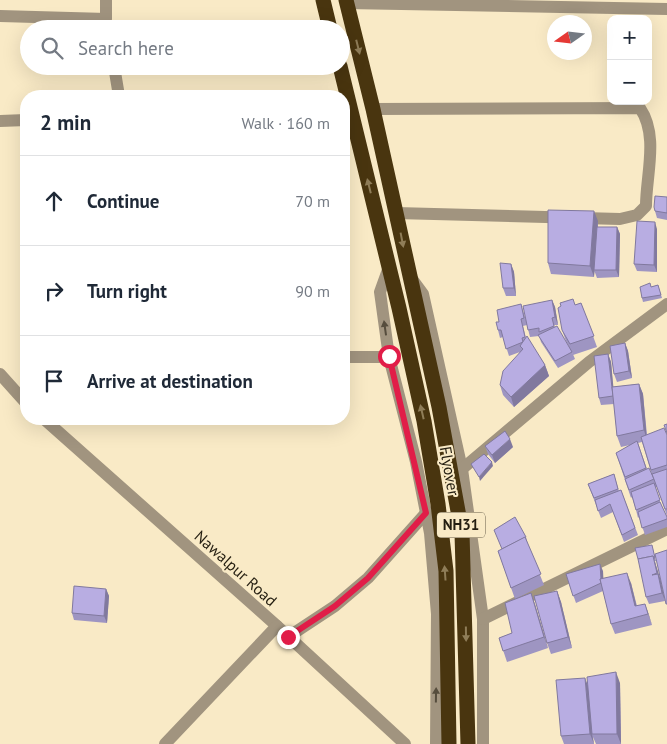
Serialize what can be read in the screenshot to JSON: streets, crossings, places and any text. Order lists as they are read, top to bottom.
{
  "streets": {
    "highway": ["Flyover", "NH31"],
    "street": ["Nawalpur Road"]
  },
  "crossings": [
    ["Flyover", "NH31"]
  ],
  "north": "left",
  "page": {
    "map_buttons": ["+", "−"],
    "search": "Search here",
    "heading": ["2 min", "Walk · 160 m"],
    "list": [
      ["Continue", "70 m"],
      ["Turn right", "90 m"],
      "Arrive at destination"
    ]
  }
}
